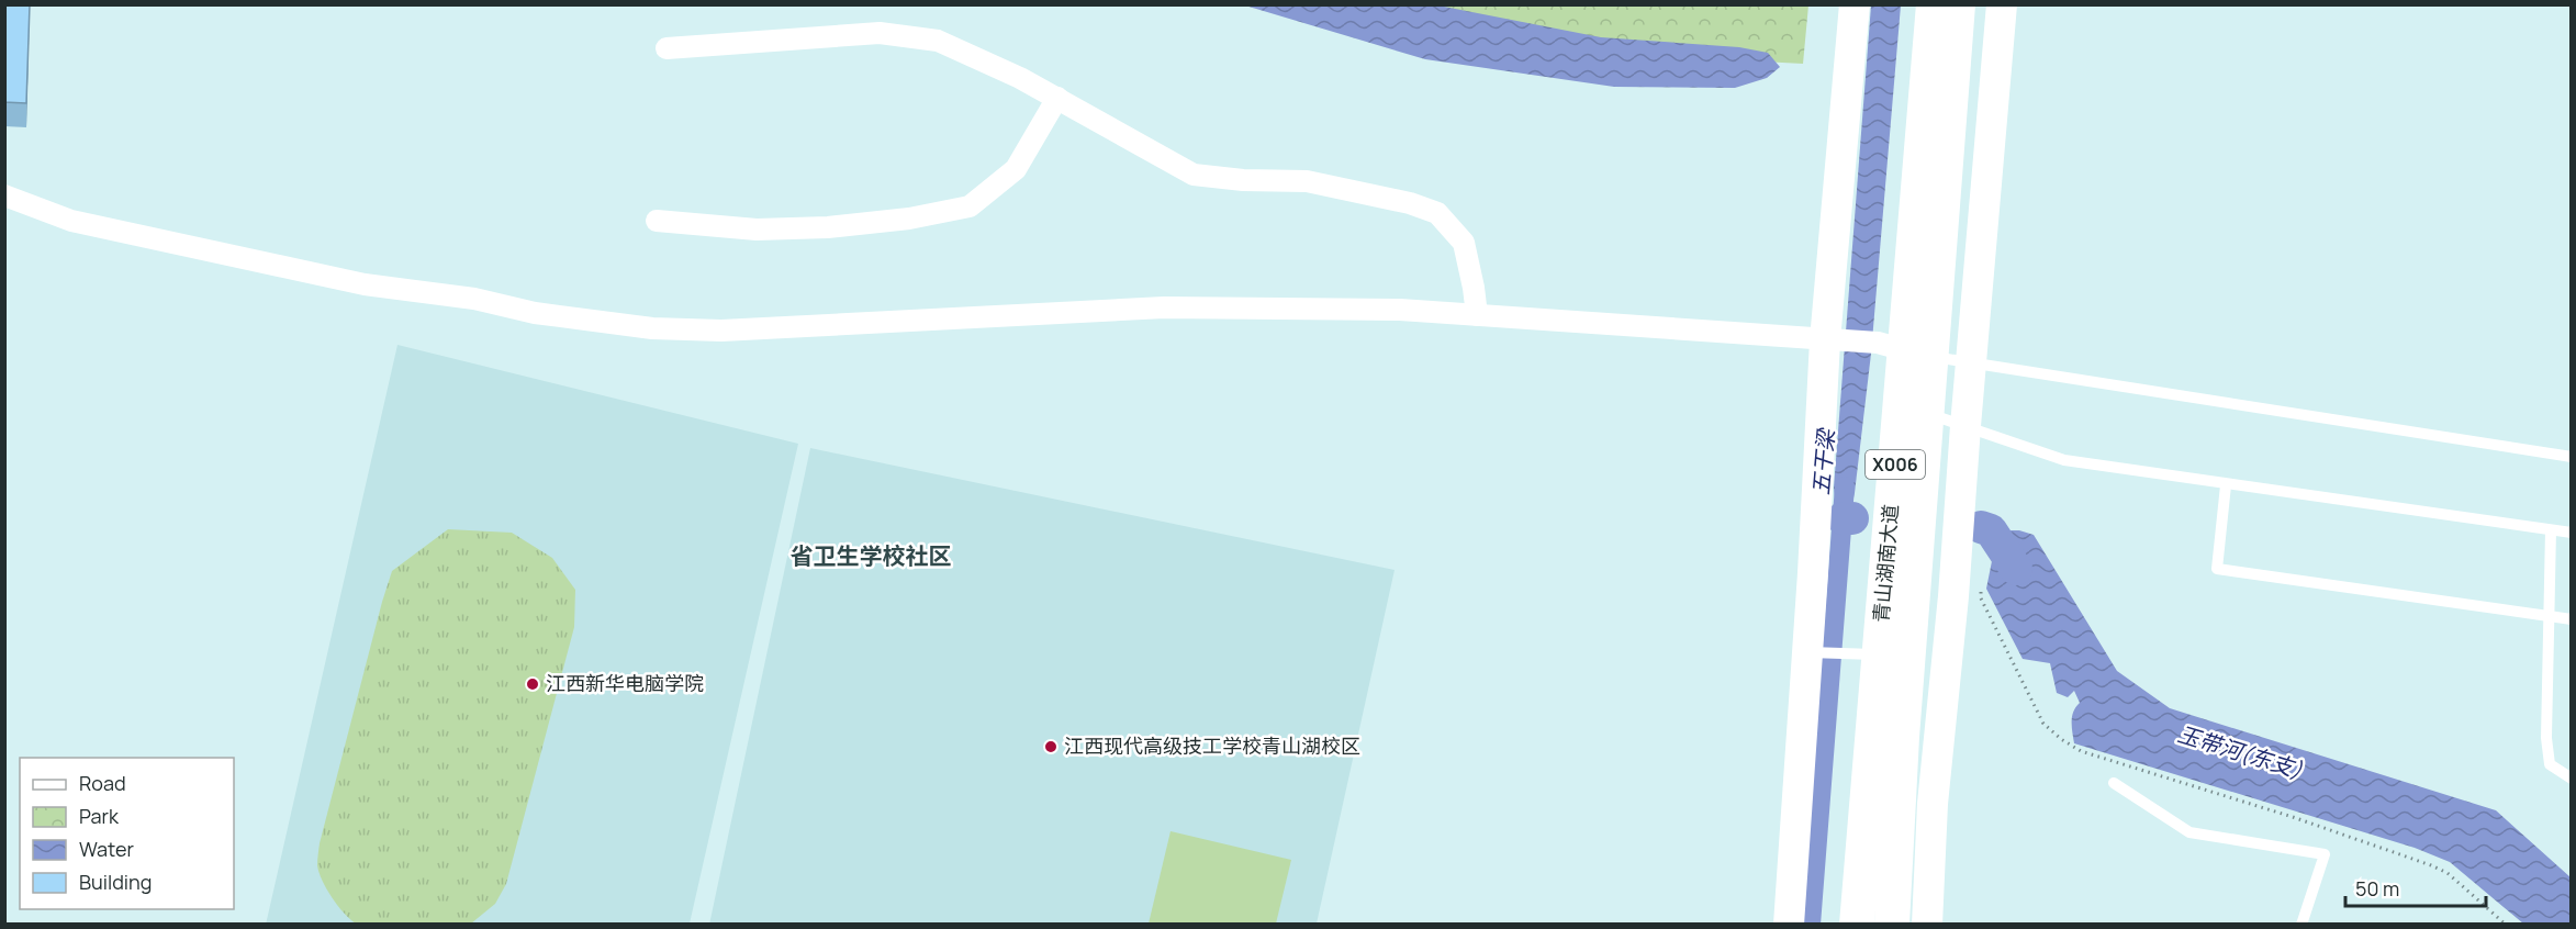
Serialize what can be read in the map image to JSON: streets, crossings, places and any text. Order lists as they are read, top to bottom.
{
  "streets": {
    "main road": ["X006", "青山湖南大道"]
  },
  "districts": ["省卫生学校社区"],
  "water": ["五干梁", "玉带河(东支)"],
  "places": ["江西新华电脑学院", "江西现代高级技工学校青山湖校区"],
  "legend": [
    "Road",
    "Park",
    "Water",
    "Building"
  ],
  "scale_bar": "50 m"
}
